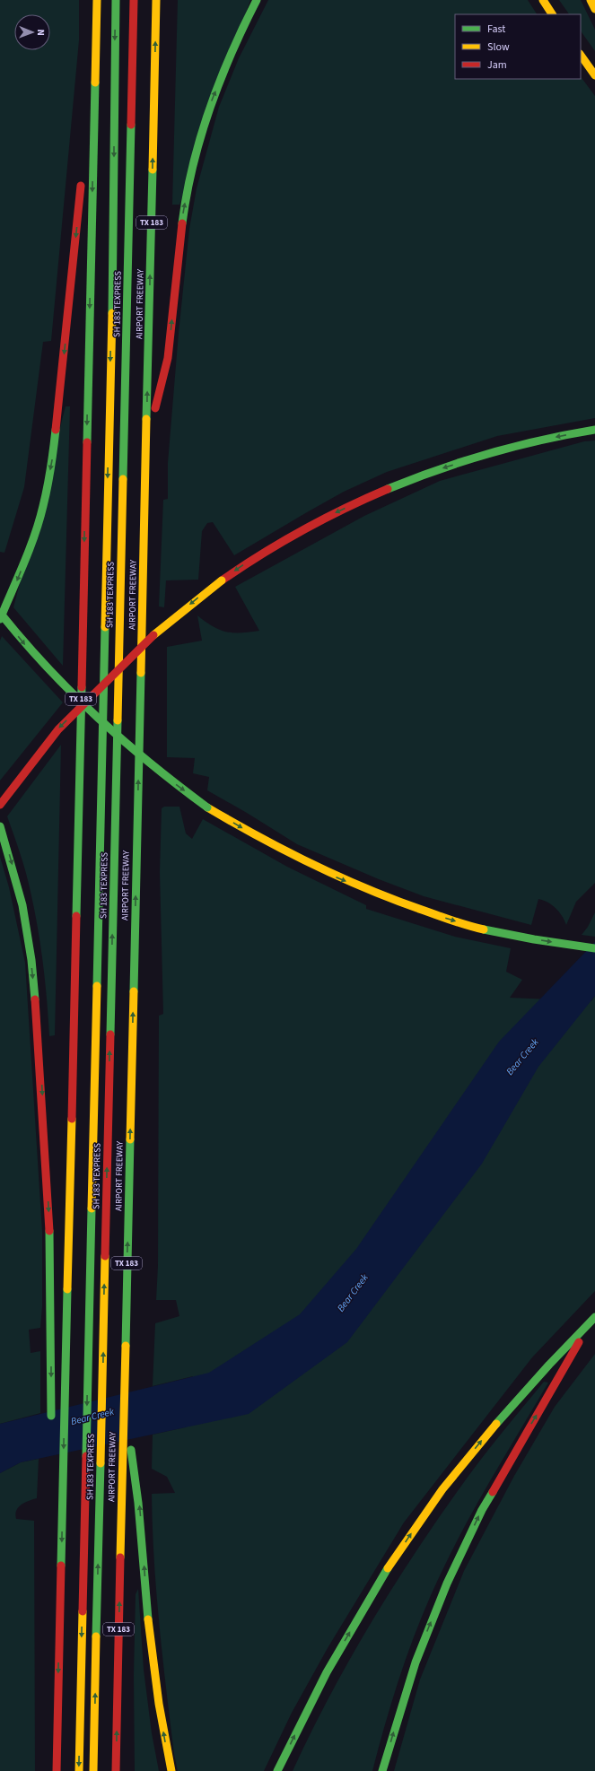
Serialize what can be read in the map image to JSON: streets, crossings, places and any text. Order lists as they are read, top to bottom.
{
  "streets": {
    "highway": ["TX 183", "SH 183 TEXPRESS", "AIRPORT FREEWAY"]
  },
  "water": ["Bear Creek"],
  "legend": ["Fast", "Slow", "Jam"],
  "north": "right"
}
